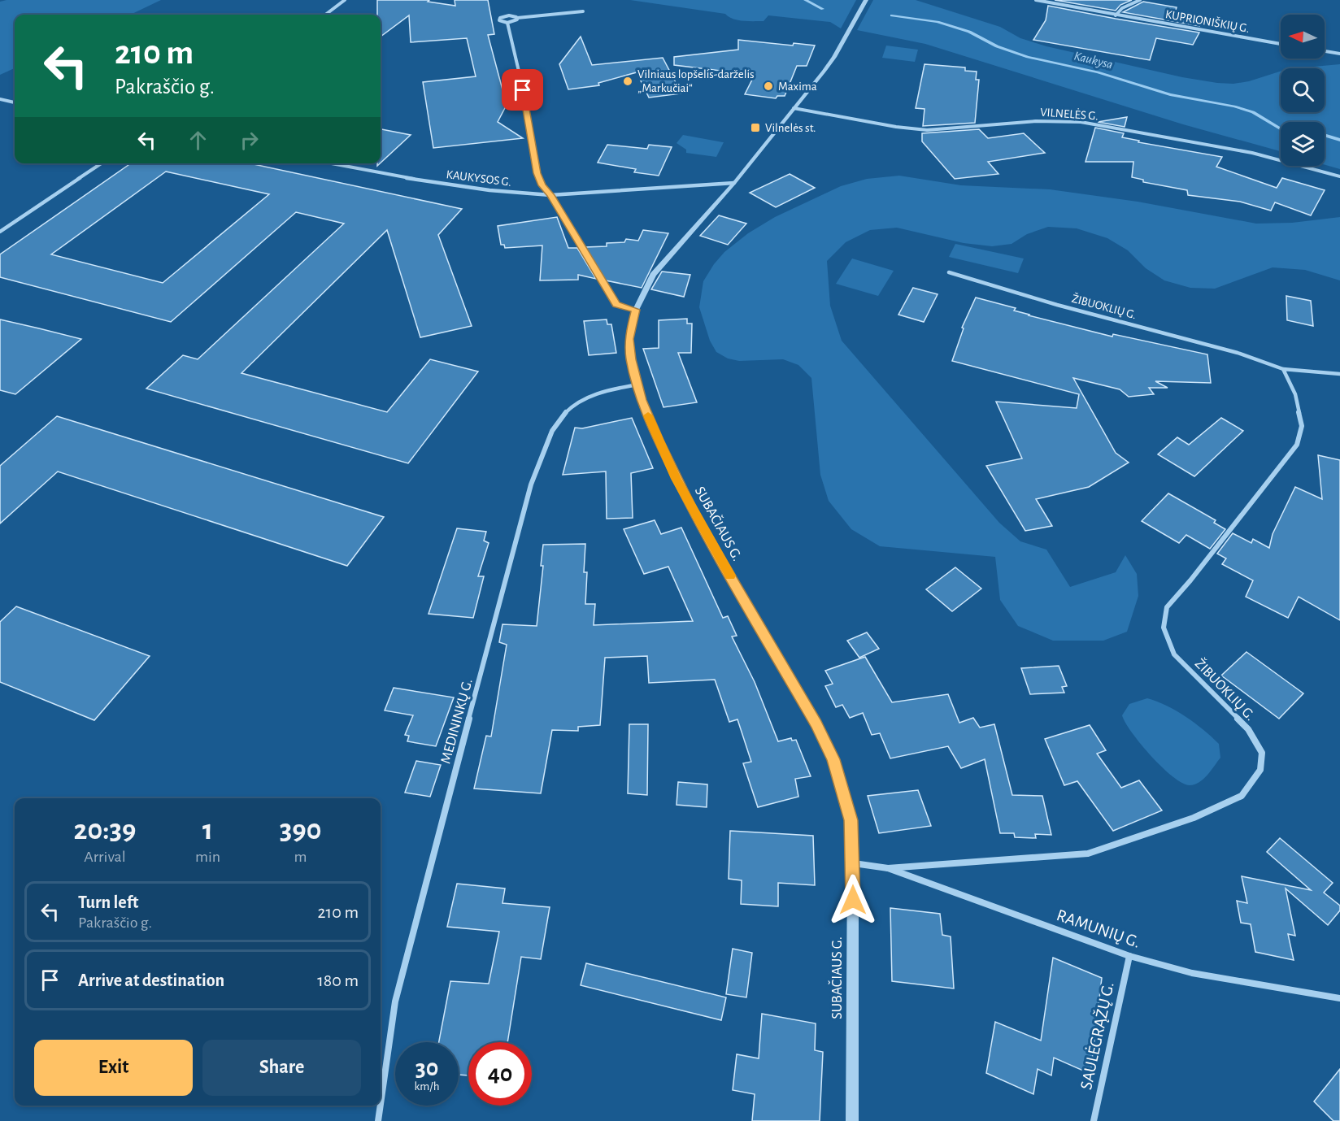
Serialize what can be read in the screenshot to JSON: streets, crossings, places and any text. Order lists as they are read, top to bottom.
{
  "streets": {
    "street": [
      "KUPRIONIŠKIŲ G.",
      "VILNELĖS G.",
      "KAUKYSOS G.",
      "ŽIBUOKLIŲ G.",
      "SUBAČIAUS G.",
      "MEDININKŲ G.",
      "RAMUNIŲ G.",
      "SAULĖGRĄŽŲ G."
    ]
  },
  "crossings": [
    ["VILNELĖS G.", "SUBAČIAUS G."],
    ["KAUKYSOS G.", "SUBAČIAUS G."],
    ["ŽIBUOKLIŲ G.", "RAMUNIŲ G."],
    ["SUBAČIAUS G.", "MEDININKŲ G."],
    ["SUBAČIAUS G.", "RAMUNIŲ G."],
    ["RAMUNIŲ G.", "SAULĖGRĄŽŲ G."]
  ],
  "water": ["Kaukysa"],
  "places": {
    "other": ["Vilniaus lopšelis-darželis „Markučiai“", "Maxima"],
    "transit": ["Vilnelės st."]
  },
  "north": "left",
  "page": {
    "turn": ["210 m", "Pakraščio g."],
    "eta": [
      "20:39",
      "Arrival",
      "1",
      "min",
      "390",
      "m"
    ],
    "list": [
      {
        "name": "Turn left",
        "note": "Pakraščio g.",
        "value": "210 m"
      },
      {
        "name": "Arrive at destination",
        "value": "180 m"
      }
    ],
    "buttons": ["Exit", "Share"],
    "speed": "30 km/h",
    "limit": "40"
  }
}
